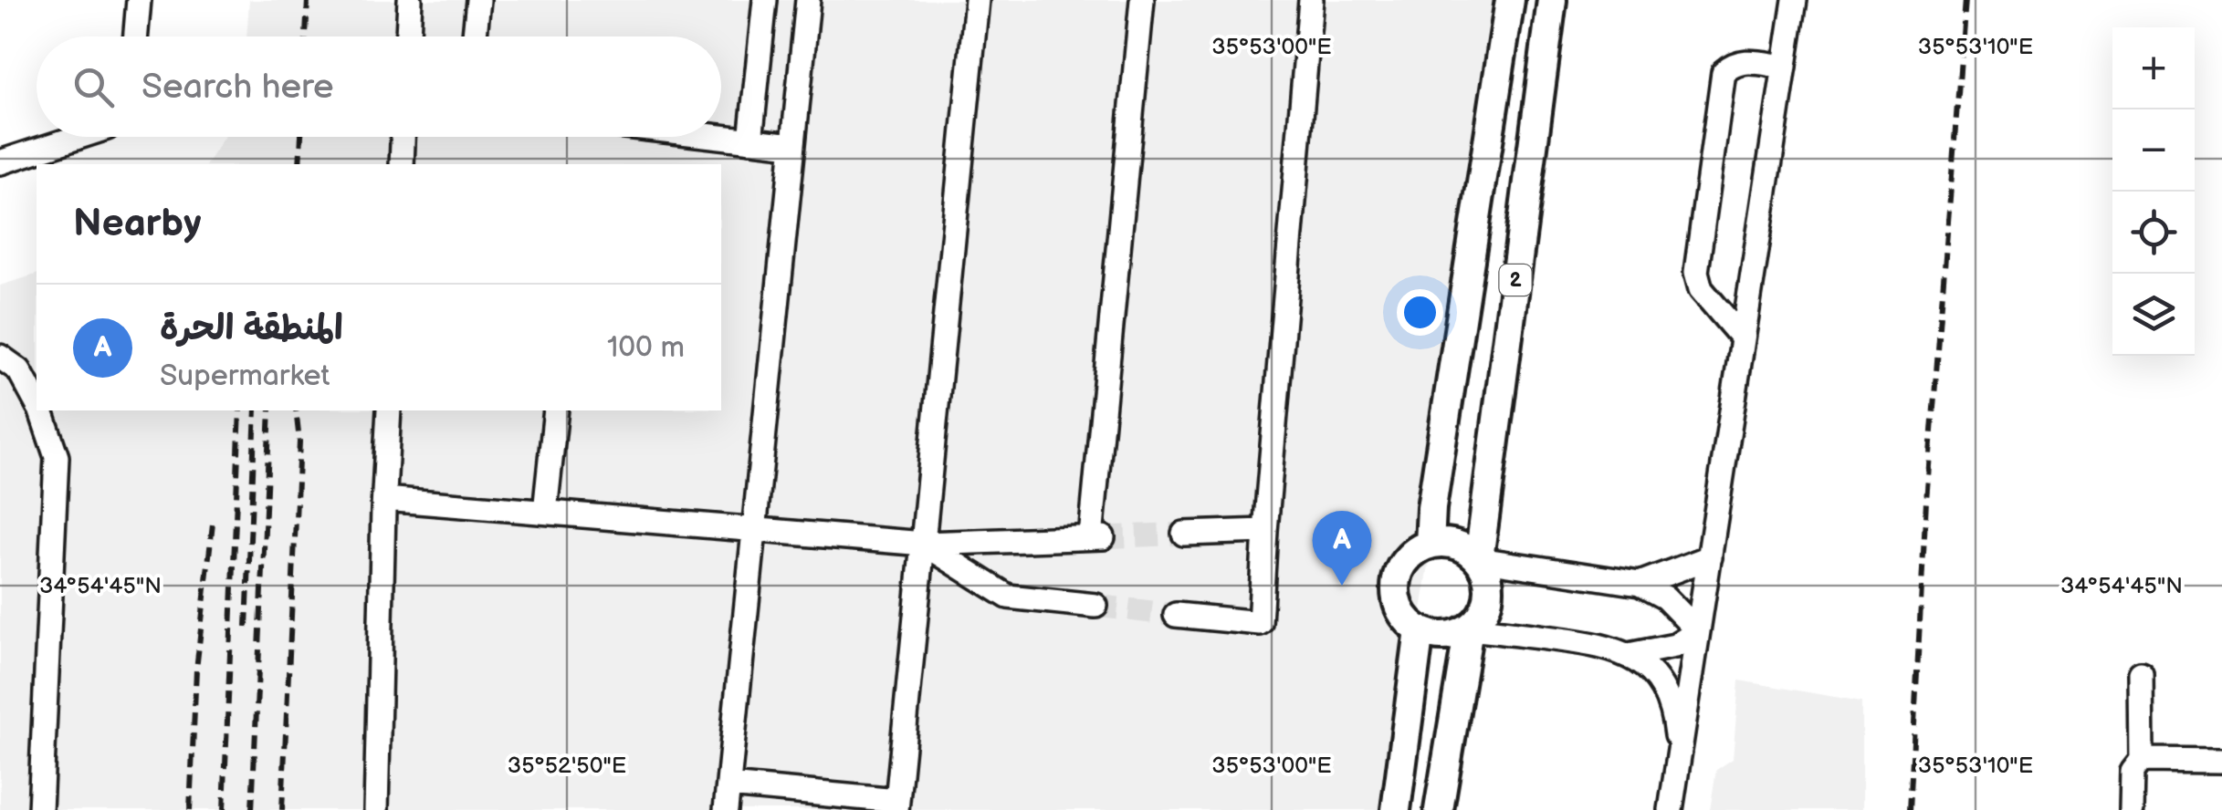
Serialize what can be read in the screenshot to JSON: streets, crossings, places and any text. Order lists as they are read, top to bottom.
{
  "streets": {
    "main road": ["2"]
  },
  "page": {
    "map_buttons": ["+", "−"],
    "search": "Search here",
    "heading": "Nearby",
    "list": [
      {
        "mark": "A",
        "name": "المنطقة الحرة",
        "note": "Supermarket",
        "value": "100 m"
      }
    ],
    "pins": "A"
  },
  "coordinates": [
    "35°53'00\"E",
    "35°53'10\"E",
    "34°54'45\"N",
    "35°52'50\"E"
  ]
}
